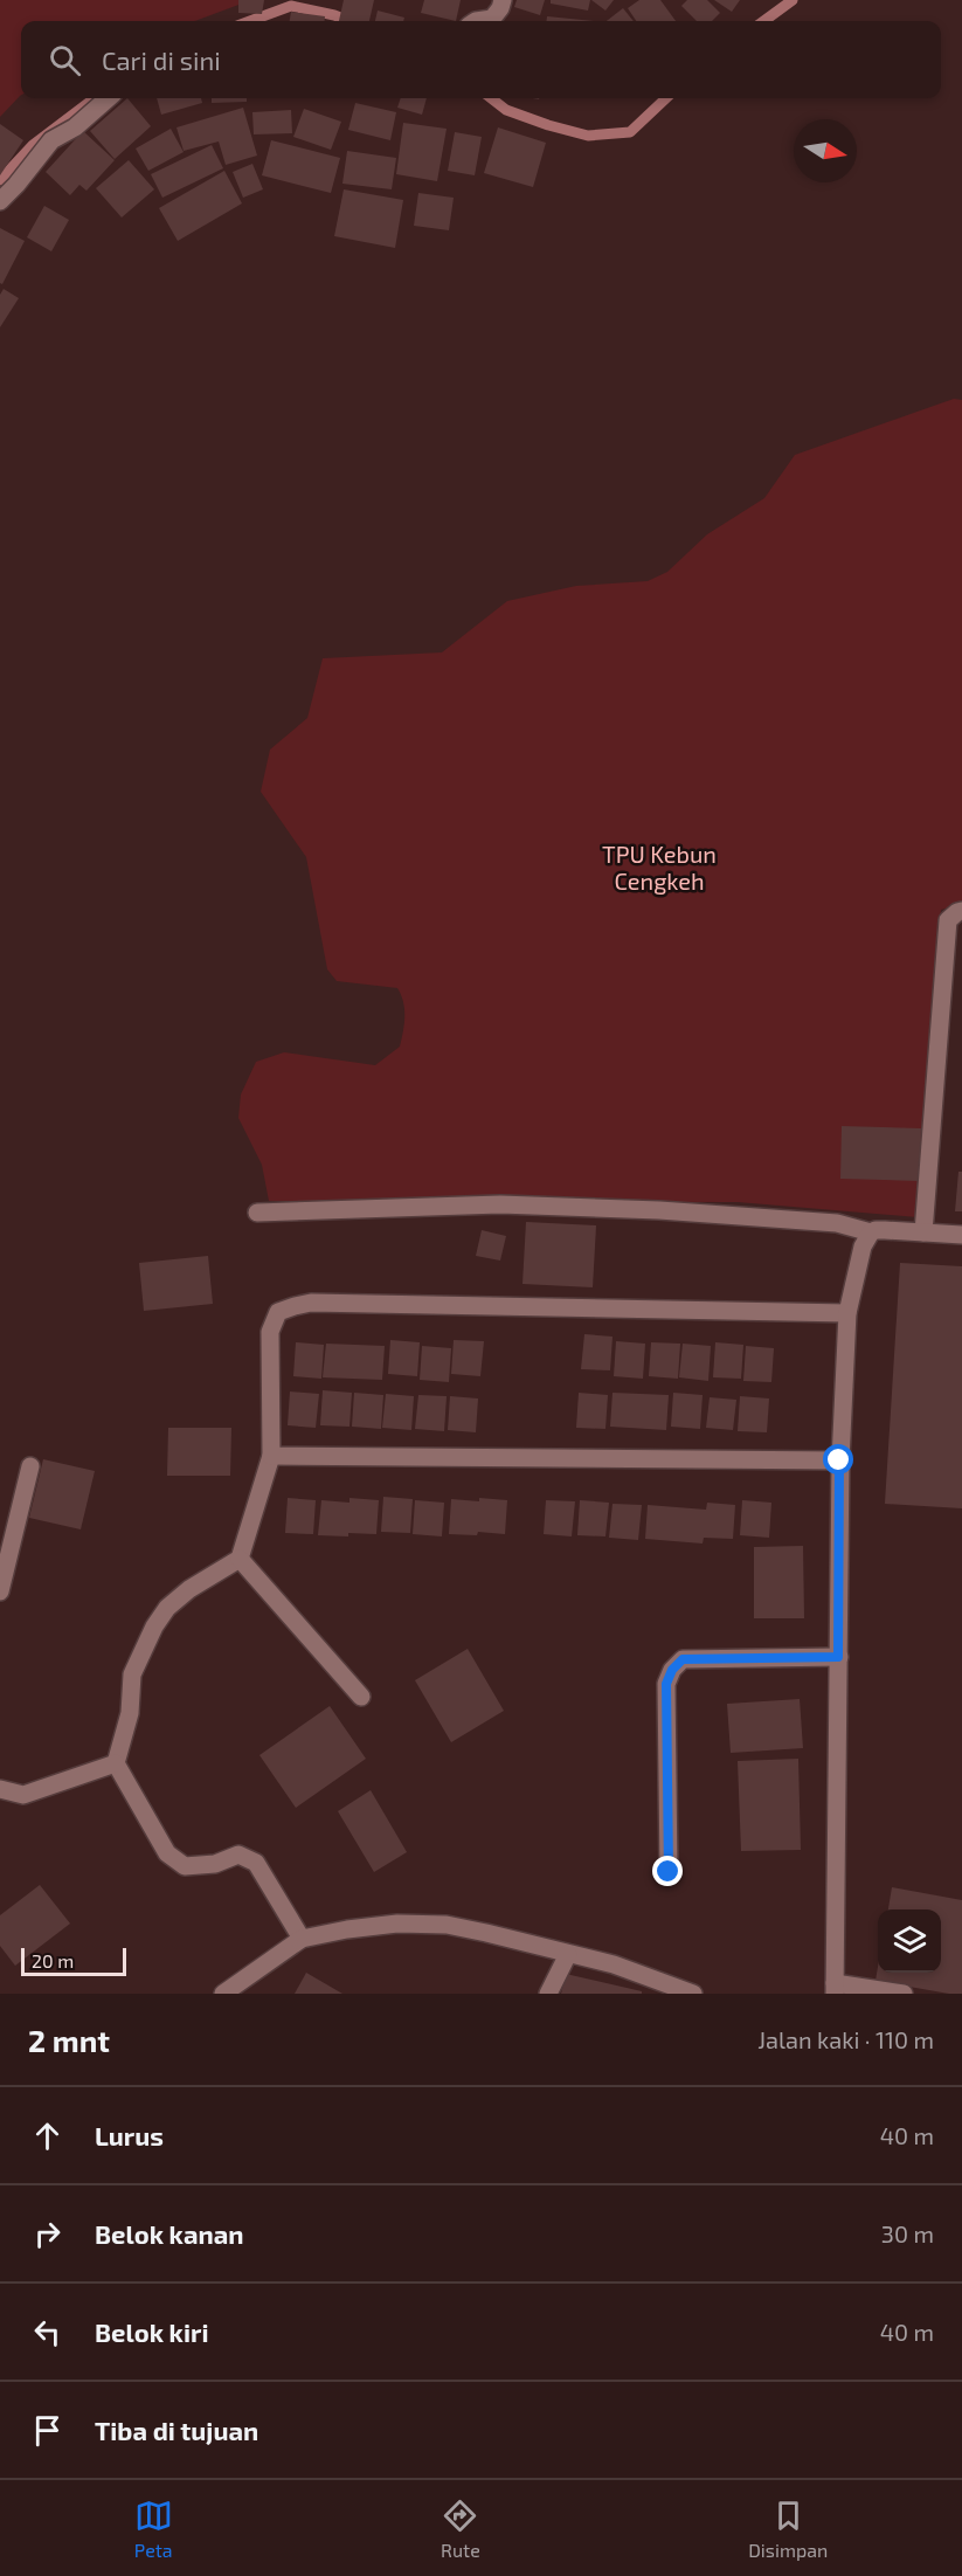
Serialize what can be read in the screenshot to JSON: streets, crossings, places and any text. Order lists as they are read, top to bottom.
{
  "parks": ["TPU Kebun Cengkeh"],
  "scale_bar": "20 m",
  "north": "right",
  "page": {
    "search": "Cari di sini",
    "scale": "20 m",
    "heading": ["2 mnt", "Jalan kaki · 110 m"],
    "list": [
      ["Lurus", "40 m"],
      ["Belok kanan", "30 m"],
      ["Belok kiri", "40 m"],
      "Tiba di tujuan"
    ],
    "nav": ["Peta", "Rute", "Disimpan"]
  }
}
